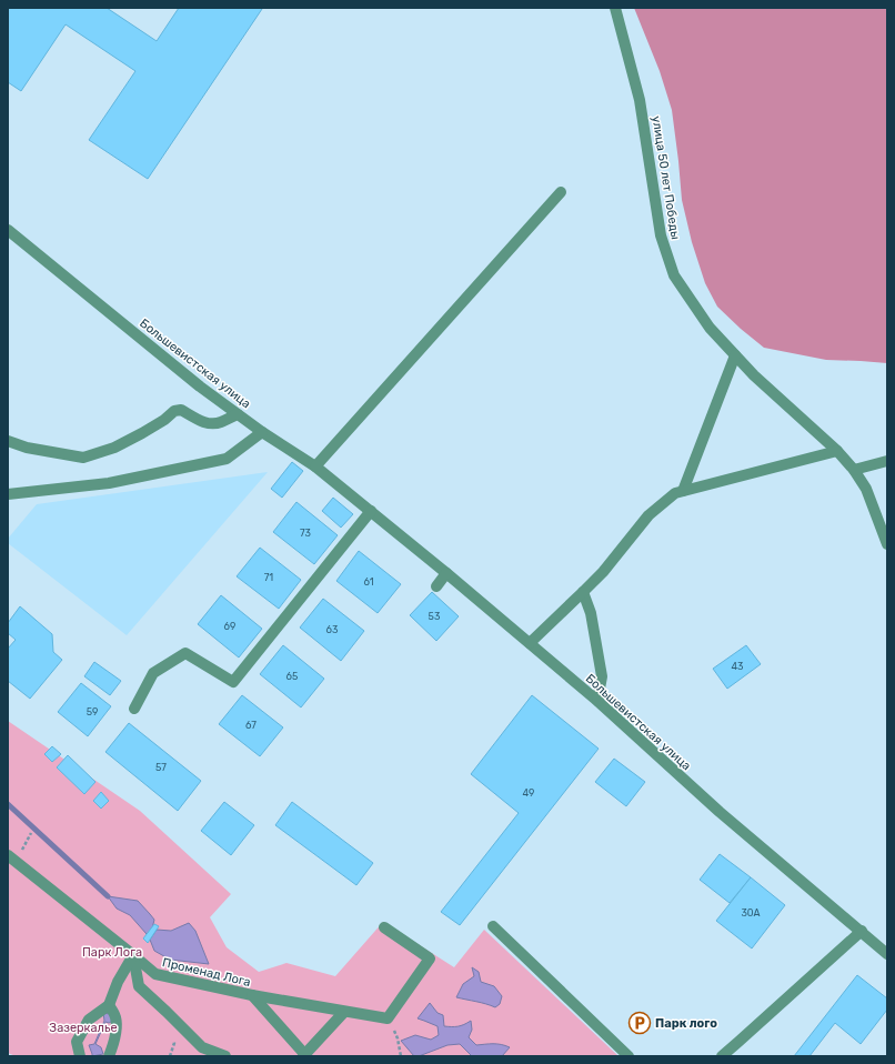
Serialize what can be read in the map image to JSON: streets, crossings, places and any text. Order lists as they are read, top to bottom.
{
  "streets": {
    "street": ["улица 50 лет Победы", "Большевистская улица", "Променад Лога"]
  },
  "parks": ["Парк Лога", "Зазеркалье"],
  "places": {
    "parking": ["Парк лого"]
  },
  "house_numbers": [
    "73",
    "71",
    "61",
    "53",
    "69",
    "63",
    "43",
    "65",
    "59",
    "67",
    "57",
    "49",
    "30А"
  ]
}
